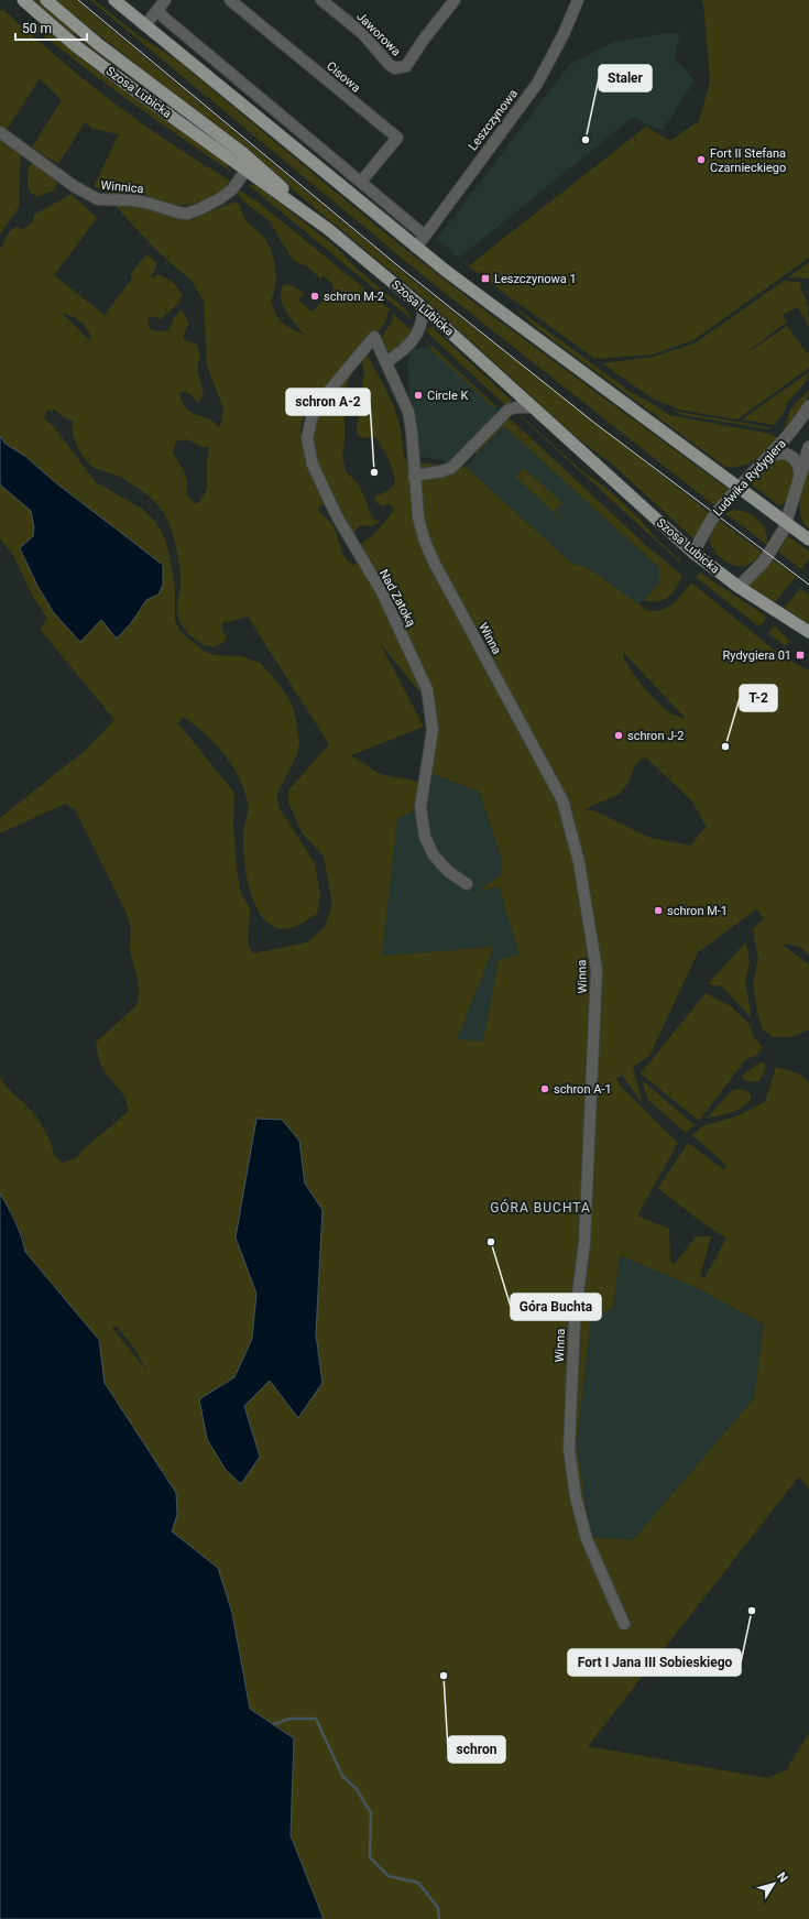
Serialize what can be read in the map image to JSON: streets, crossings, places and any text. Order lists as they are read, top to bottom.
{
  "streets": {
    "main road": ["Szosa Lubicka"],
    "street": [
      "Jaworowa",
      "Cisowa",
      "Leszczynowa",
      "Winnica",
      "Ludwika Rydygiera",
      "Nad Zatoką",
      "Winna"
    ]
  },
  "crossings": [
    ["Szosa Lubicka", "Winnica"],
    ["Szosa Lubicka", "Ludwika Rydygiera"],
    ["Nad Zatoką", "Winna"]
  ],
  "districts": ["GÓRA BUCHTA"],
  "places": {
    "other": [
      "Staler",
      "Fort II Stefana Czarnieckiego",
      "schron M-2",
      "Circle K",
      "schron A-2",
      "schron J-2",
      "T-2",
      "schron M-1",
      "schron A-1",
      "Góra Buchta",
      "Fort I Jana III Sobieskiego",
      "schron"
    ],
    "transit": ["Leszczynowa 1", "Rydygiera 01"]
  },
  "scale_bar": "50 m",
  "north": "top right"
}
